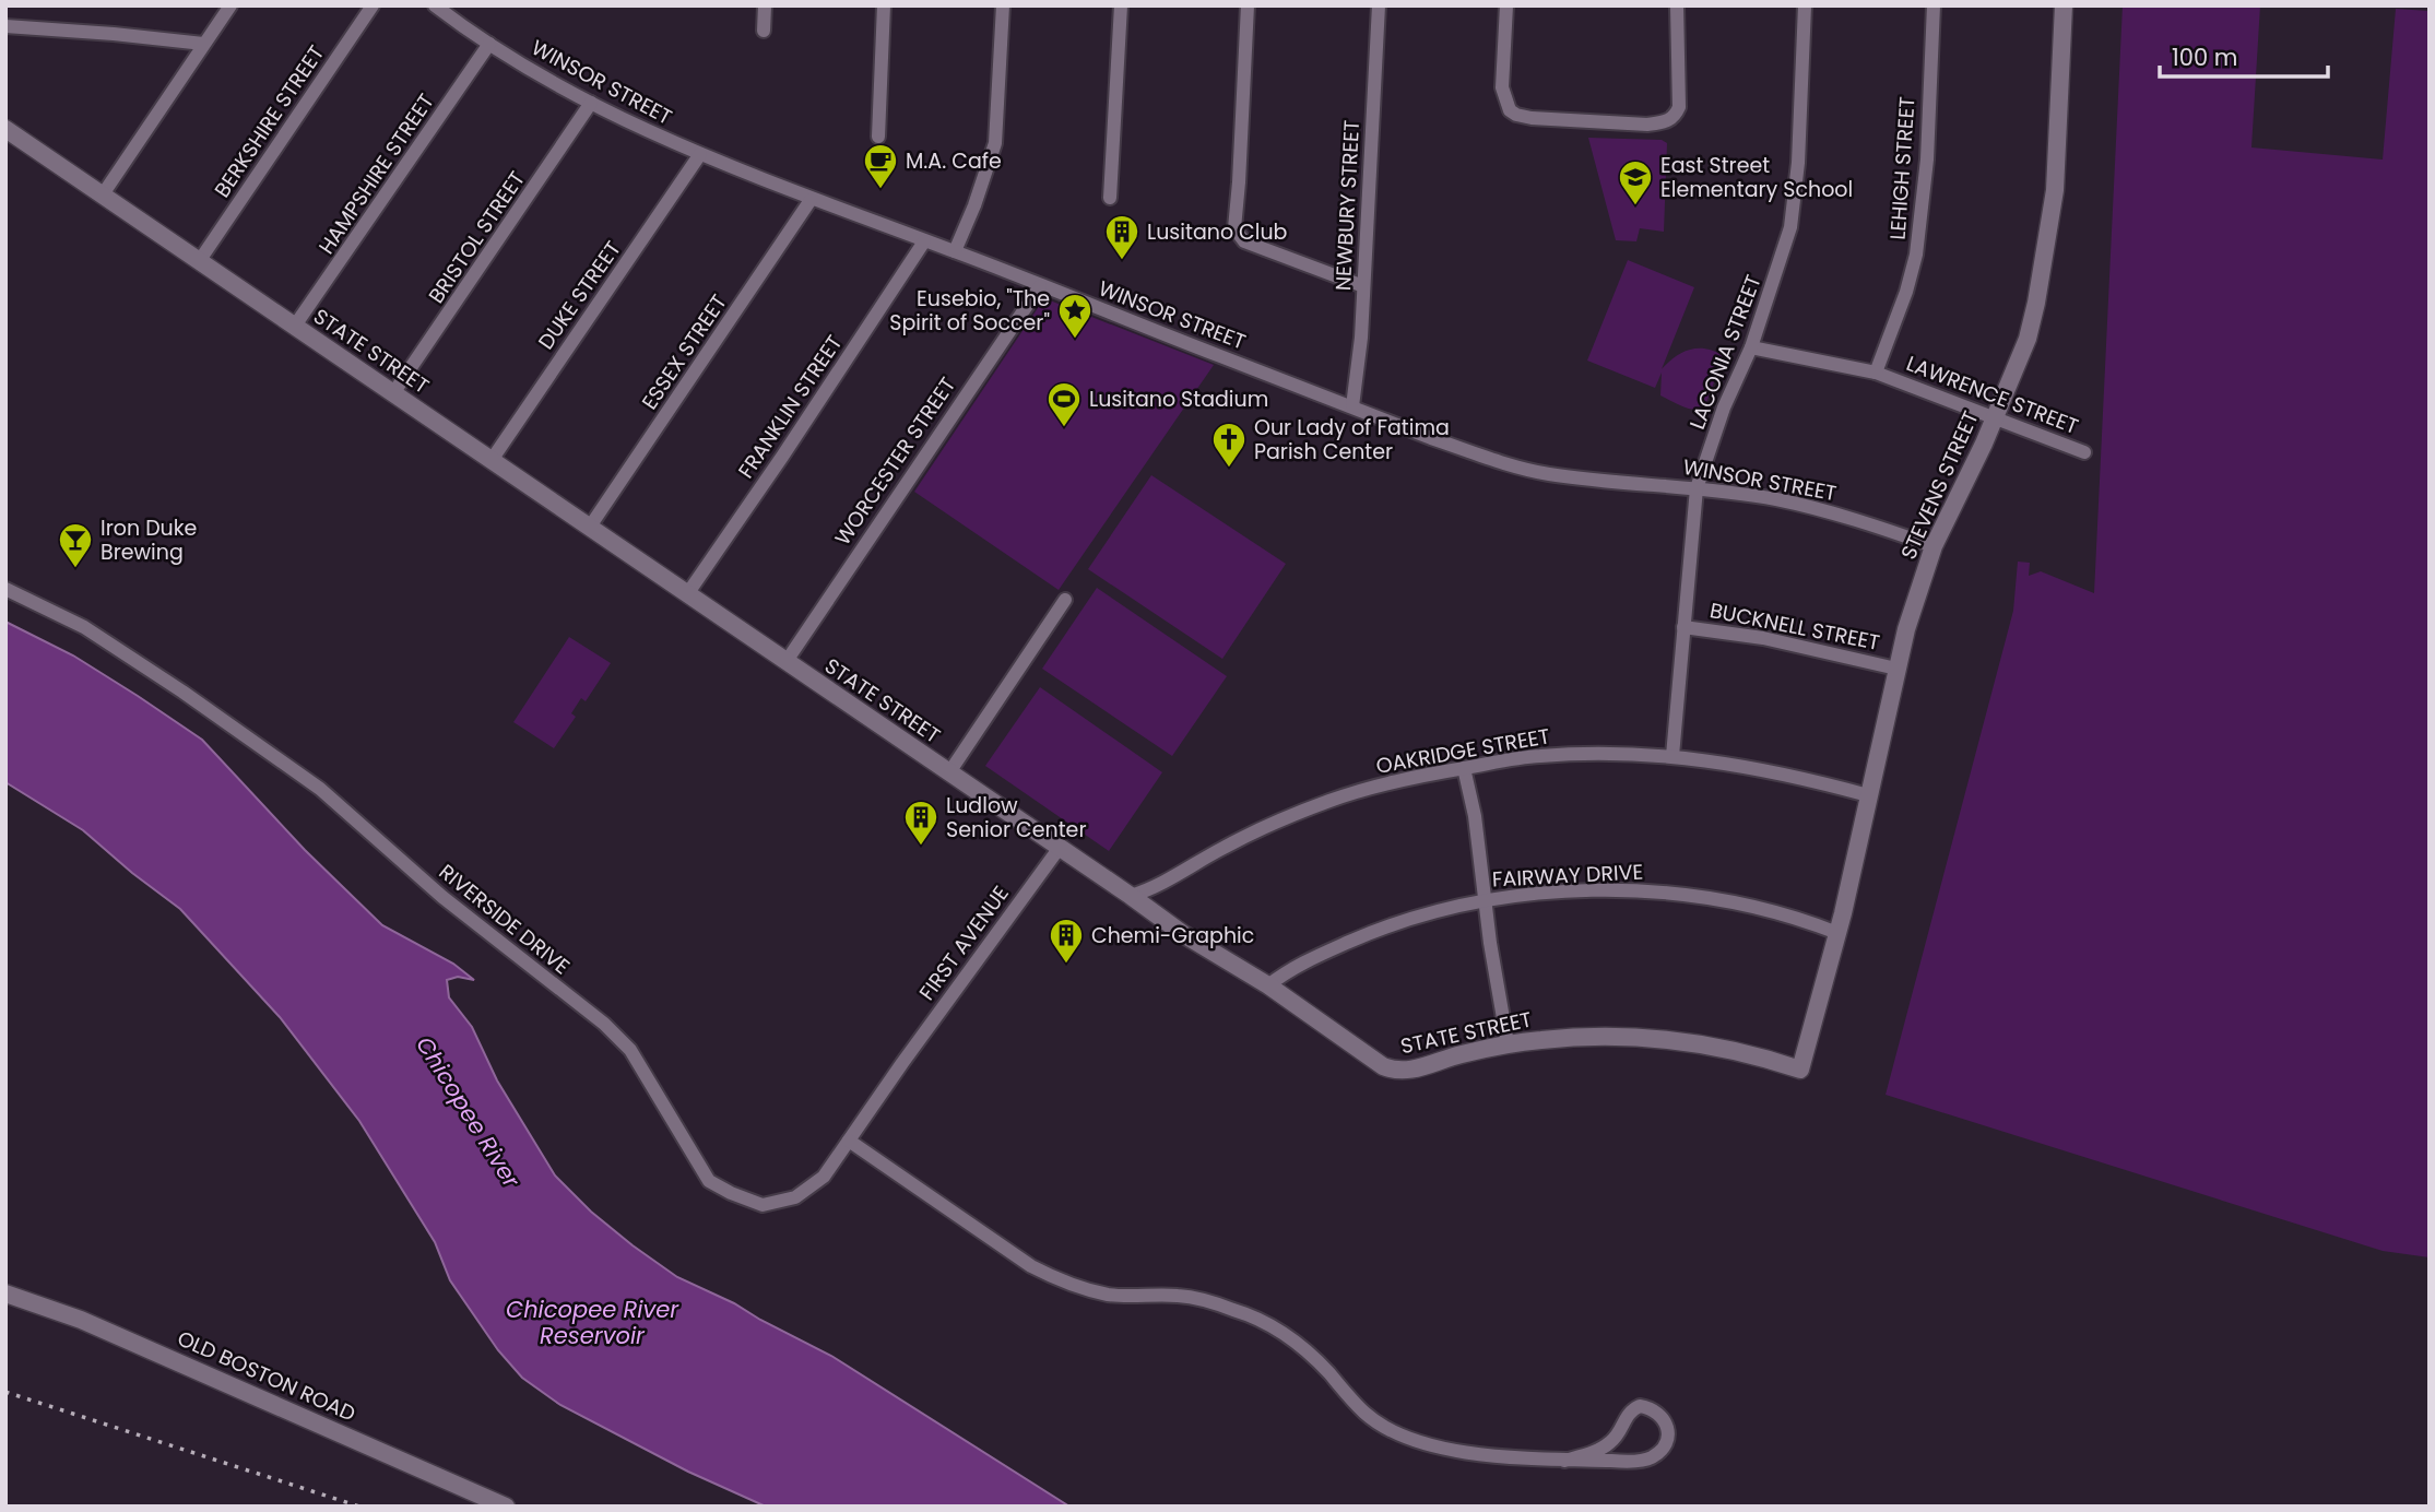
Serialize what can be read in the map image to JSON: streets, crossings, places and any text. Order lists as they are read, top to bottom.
{
  "streets": {
    "street": [
      "WINSOR STREET",
      "BERKSHIRE STREET",
      "LEHIGH STREET",
      "HAMPSHIRE STREET",
      "NEWBURY STREET",
      "BRISTOL STREET",
      "DUKE STREET",
      "STATE STREET",
      "ESSEX STREET",
      "LACONIA STREET",
      "LAWRENCE STREET",
      "FRANKLIN STREET",
      "WORCESTER STREET",
      "STEVENS STREET",
      "BUCKNELL STREET",
      "OAKRIDGE STREET",
      "FAIRWAY DRIVE",
      "RIVERSIDE DRIVE",
      "FIRST AVENUE",
      "OLD BOSTON ROAD"
    ]
  },
  "crossings": [
    ["WINSOR STREET", "HAMPSHIRE STREET"],
    ["WINSOR STREET", "NEWBURY STREET"],
    ["WINSOR STREET", "BRISTOL STREET"],
    ["WINSOR STREET", "DUKE STREET"],
    ["WINSOR STREET", "ESSEX STREET"],
    ["WINSOR STREET", "LACONIA STREET"],
    ["WINSOR STREET", "FRANKLIN STREET"],
    ["WINSOR STREET", "WORCESTER STREET"],
    ["WINSOR STREET", "STEVENS STREET"],
    ["BERKSHIRE STREET", "STATE STREET"],
    ["LEHIGH STREET", "LAWRENCE STREET"],
    ["HAMPSHIRE STREET", "STATE STREET"],
    ["BRISTOL STREET", "STATE STREET"],
    ["DUKE STREET", "STATE STREET"],
    ["STATE STREET", "ESSEX STREET"],
    ["STATE STREET", "FRANKLIN STREET"],
    ["STATE STREET", "WORCESTER STREET"],
    ["STATE STREET", "STEVENS STREET"],
    ["STATE STREET", "OAKRIDGE STREET"],
    ["STATE STREET", "FAIRWAY DRIVE"],
    ["STATE STREET", "FIRST AVENUE"],
    ["LACONIA STREET", "LAWRENCE STREET"],
    ["LACONIA STREET", "BUCKNELL STREET"],
    ["LACONIA STREET", "OAKRIDGE STREET"],
    ["LAWRENCE STREET", "STEVENS STREET"],
    ["STEVENS STREET", "BUCKNELL STREET"],
    ["STEVENS STREET", "OAKRIDGE STREET"],
    ["STEVENS STREET", "FAIRWAY DRIVE"],
    ["RIVERSIDE DRIVE", "FIRST AVENUE"]
  ],
  "water": ["Chicopee River", "Chicopee River Reservoir"],
  "places": {
    "cafe": ["M.A. Cafe"],
    "school or university": ["East Street Elementary School"],
    "building": ["Lusitano Club", "Ludlow Senior Center", "Chemi-Graphic"],
    "place": ["Eusebio, \"The Spirit of Soccer\""],
    "sports": ["Lusitano Stadium"],
    "church": ["Our Lady of Fatima Parish Center"],
    "bar": ["Iron Duke Brewing"]
  },
  "scale_bar": "100 m"
}
